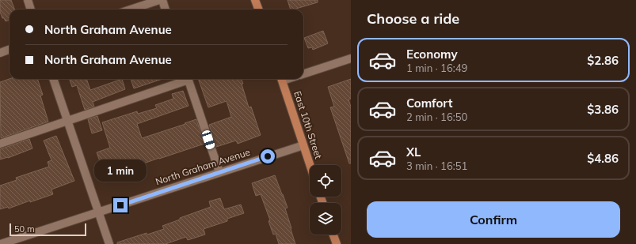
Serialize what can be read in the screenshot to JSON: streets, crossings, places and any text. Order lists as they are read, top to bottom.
{
  "streets": {
    "main road": ["East 10th Street"],
    "street": ["North Graham Avenue"]
  },
  "crossings": [
    ["East 10th Street", "North Graham Avenue"]
  ],
  "scale_bar": "50 m",
  "page": {
    "heading": "Choose a ride",
    "banner": ["North Graham Avenue", "North Graham Avenue"],
    "list": [
      {
        "name": "Economy",
        "note": "1 min · 16:49",
        "value": "$2.86"
      },
      {
        "name": "Comfort",
        "note": "2 min · 16:50",
        "value": "$3.86"
      },
      {
        "name": "XL",
        "note": "3 min · 16:51",
        "value": "$4.86"
      }
    ],
    "bubble": "1 min",
    "buttons": "Confirm",
    "scale": "50 m"
  }
}
